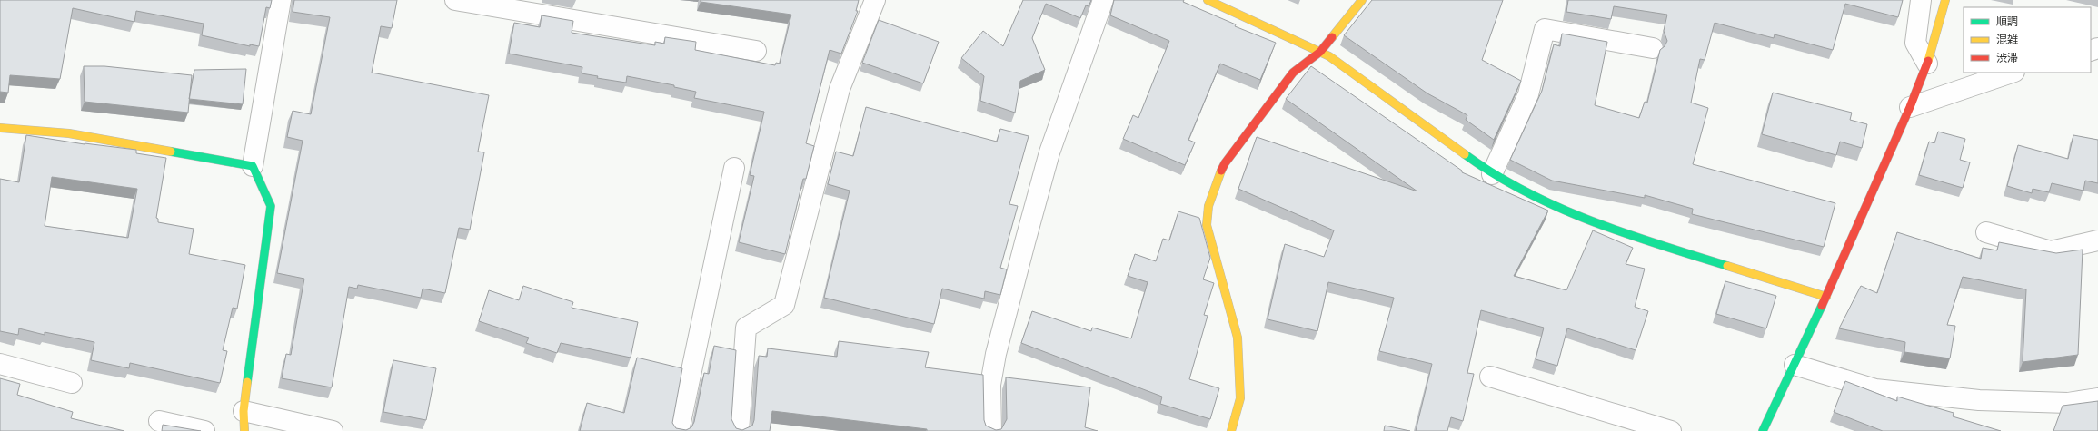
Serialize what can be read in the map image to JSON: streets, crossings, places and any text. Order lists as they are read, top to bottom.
{
  "legend": ["順調", "混雑", "渋滞"]
}
